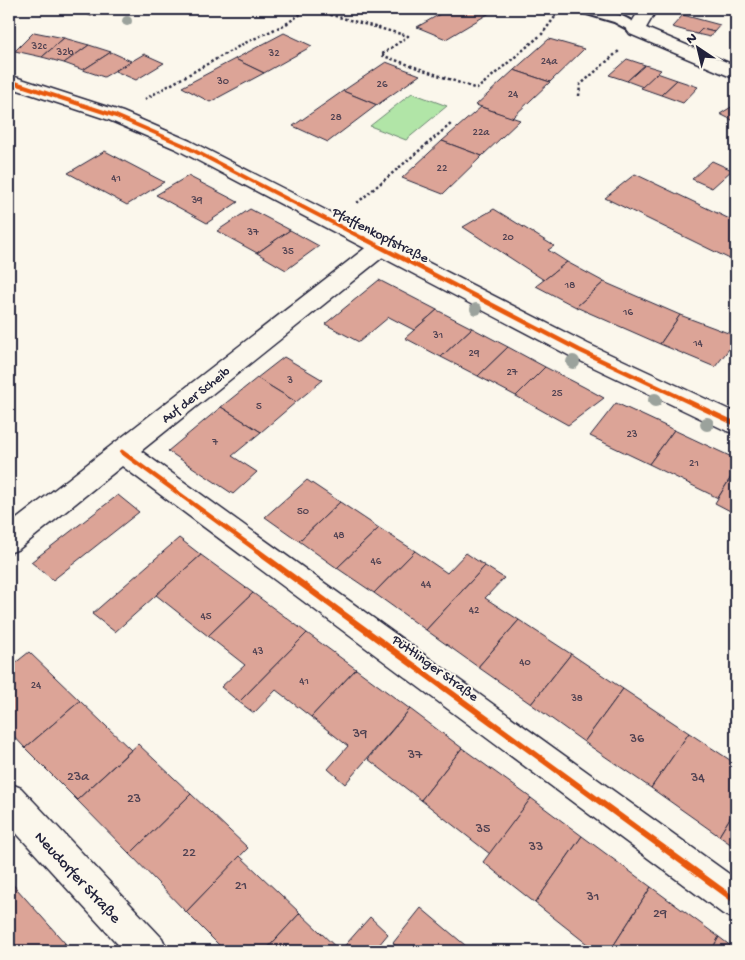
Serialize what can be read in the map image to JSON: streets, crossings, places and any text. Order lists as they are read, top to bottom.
{
  "streets": {
    "street": [
      "Pfaffenkopfstraße",
      "Auf der Scheib",
      "Püttlinger Straße",
      "Neudorfer Straße"
    ]
  },
  "crossings": [
    ["Pfaffenkopfstraße", "Auf der Scheib"],
    ["Auf der Scheib", "Püttlinger Straße"]
  ],
  "house_numbers": [
    "32c",
    "32b",
    "32",
    "24a",
    "30",
    "26",
    "24",
    "28",
    "22a",
    "22",
    "41",
    "39",
    "37",
    "20",
    "35",
    "18",
    "16",
    "31",
    "14",
    "29",
    "27",
    "3",
    "25",
    "5",
    "23",
    "7",
    "21",
    "50",
    "48",
    "46",
    "44",
    "42",
    "45",
    "43",
    "40",
    "41",
    "24",
    "38",
    "39",
    "36",
    "37",
    "23a",
    "34",
    "23",
    "35",
    "33",
    "22",
    "21",
    "31",
    "29"
  ],
  "north": "top left"
}
